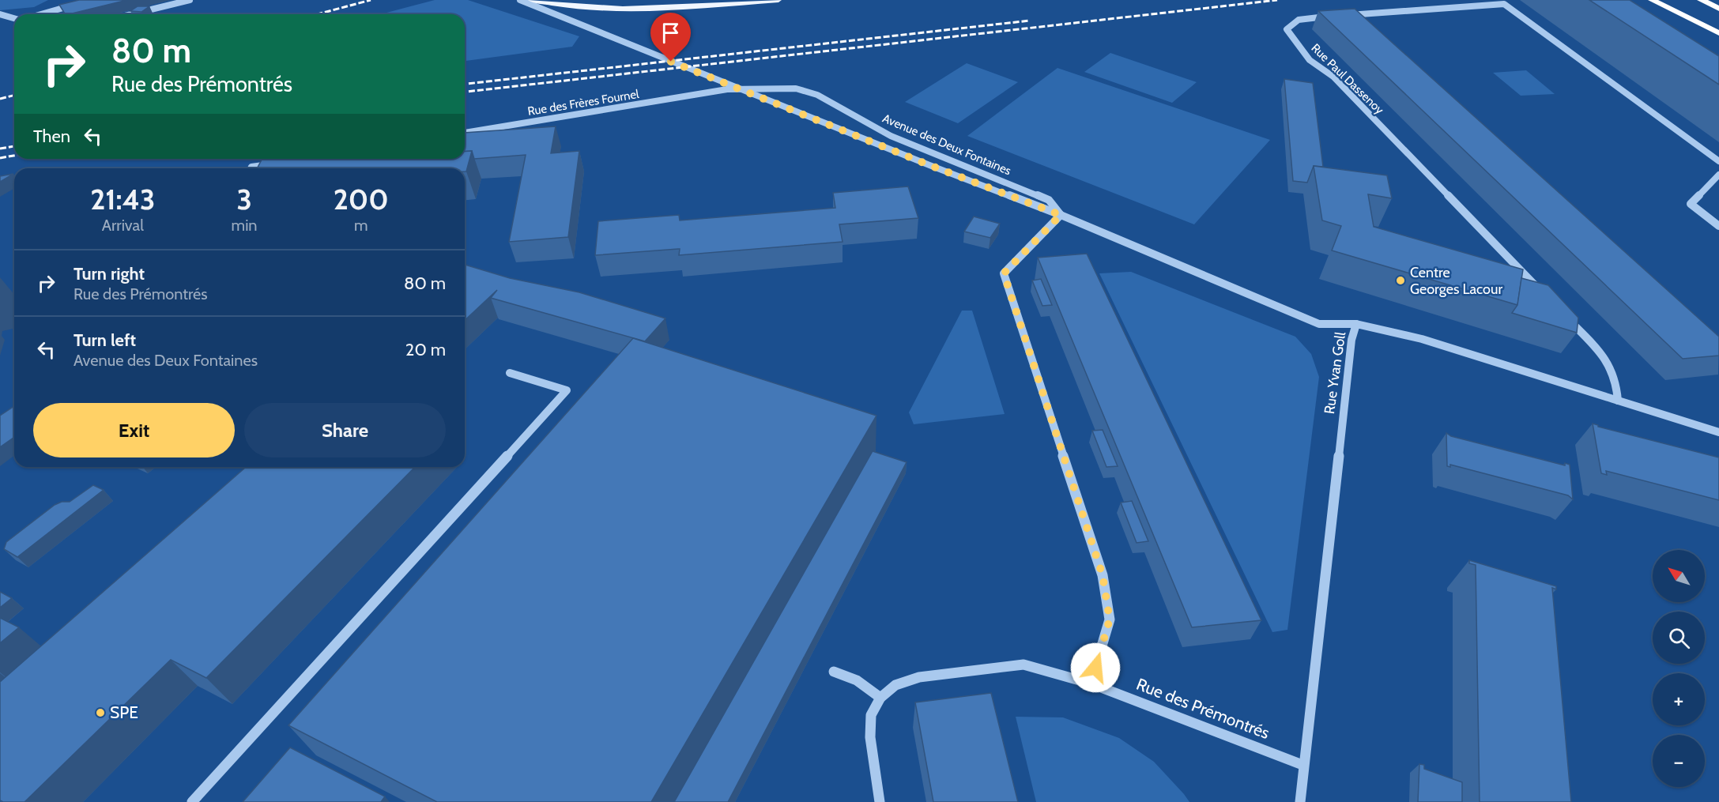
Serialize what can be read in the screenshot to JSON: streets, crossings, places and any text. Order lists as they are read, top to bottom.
{
  "streets": {
    "street": [
      "Rue Paul Dassenoy",
      "Rue des Frères Fournel",
      "Avenue des Deux Fontaines",
      "Rue Yvan Goll",
      "Rue des Prémontrés"
    ]
  },
  "crossings": [
    ["Rue des Frères Fournel", "Avenue des Deux Fontaines"],
    ["Avenue des Deux Fontaines", "Rue Yvan Goll"],
    ["Rue Yvan Goll", "Rue des Prémontrés"]
  ],
  "places": ["Centre Georges Lacour", "SPE"],
  "north": "top left",
  "page": {
    "turn": ["80 m", "Rue des Prémontrés"],
    "then": "Then",
    "eta": [
      "21:43",
      "Arrival",
      "3",
      "min",
      "200",
      "m"
    ],
    "list": [
      {
        "name": "Turn right",
        "note": "Rue des Prémontrés",
        "value": "80 m"
      },
      {
        "name": "Turn left",
        "note": "Avenue des Deux Fontaines",
        "value": "20 m"
      }
    ],
    "buttons": ["Exit", "Share"],
    "map_buttons": ["+", "−"]
  }
}
